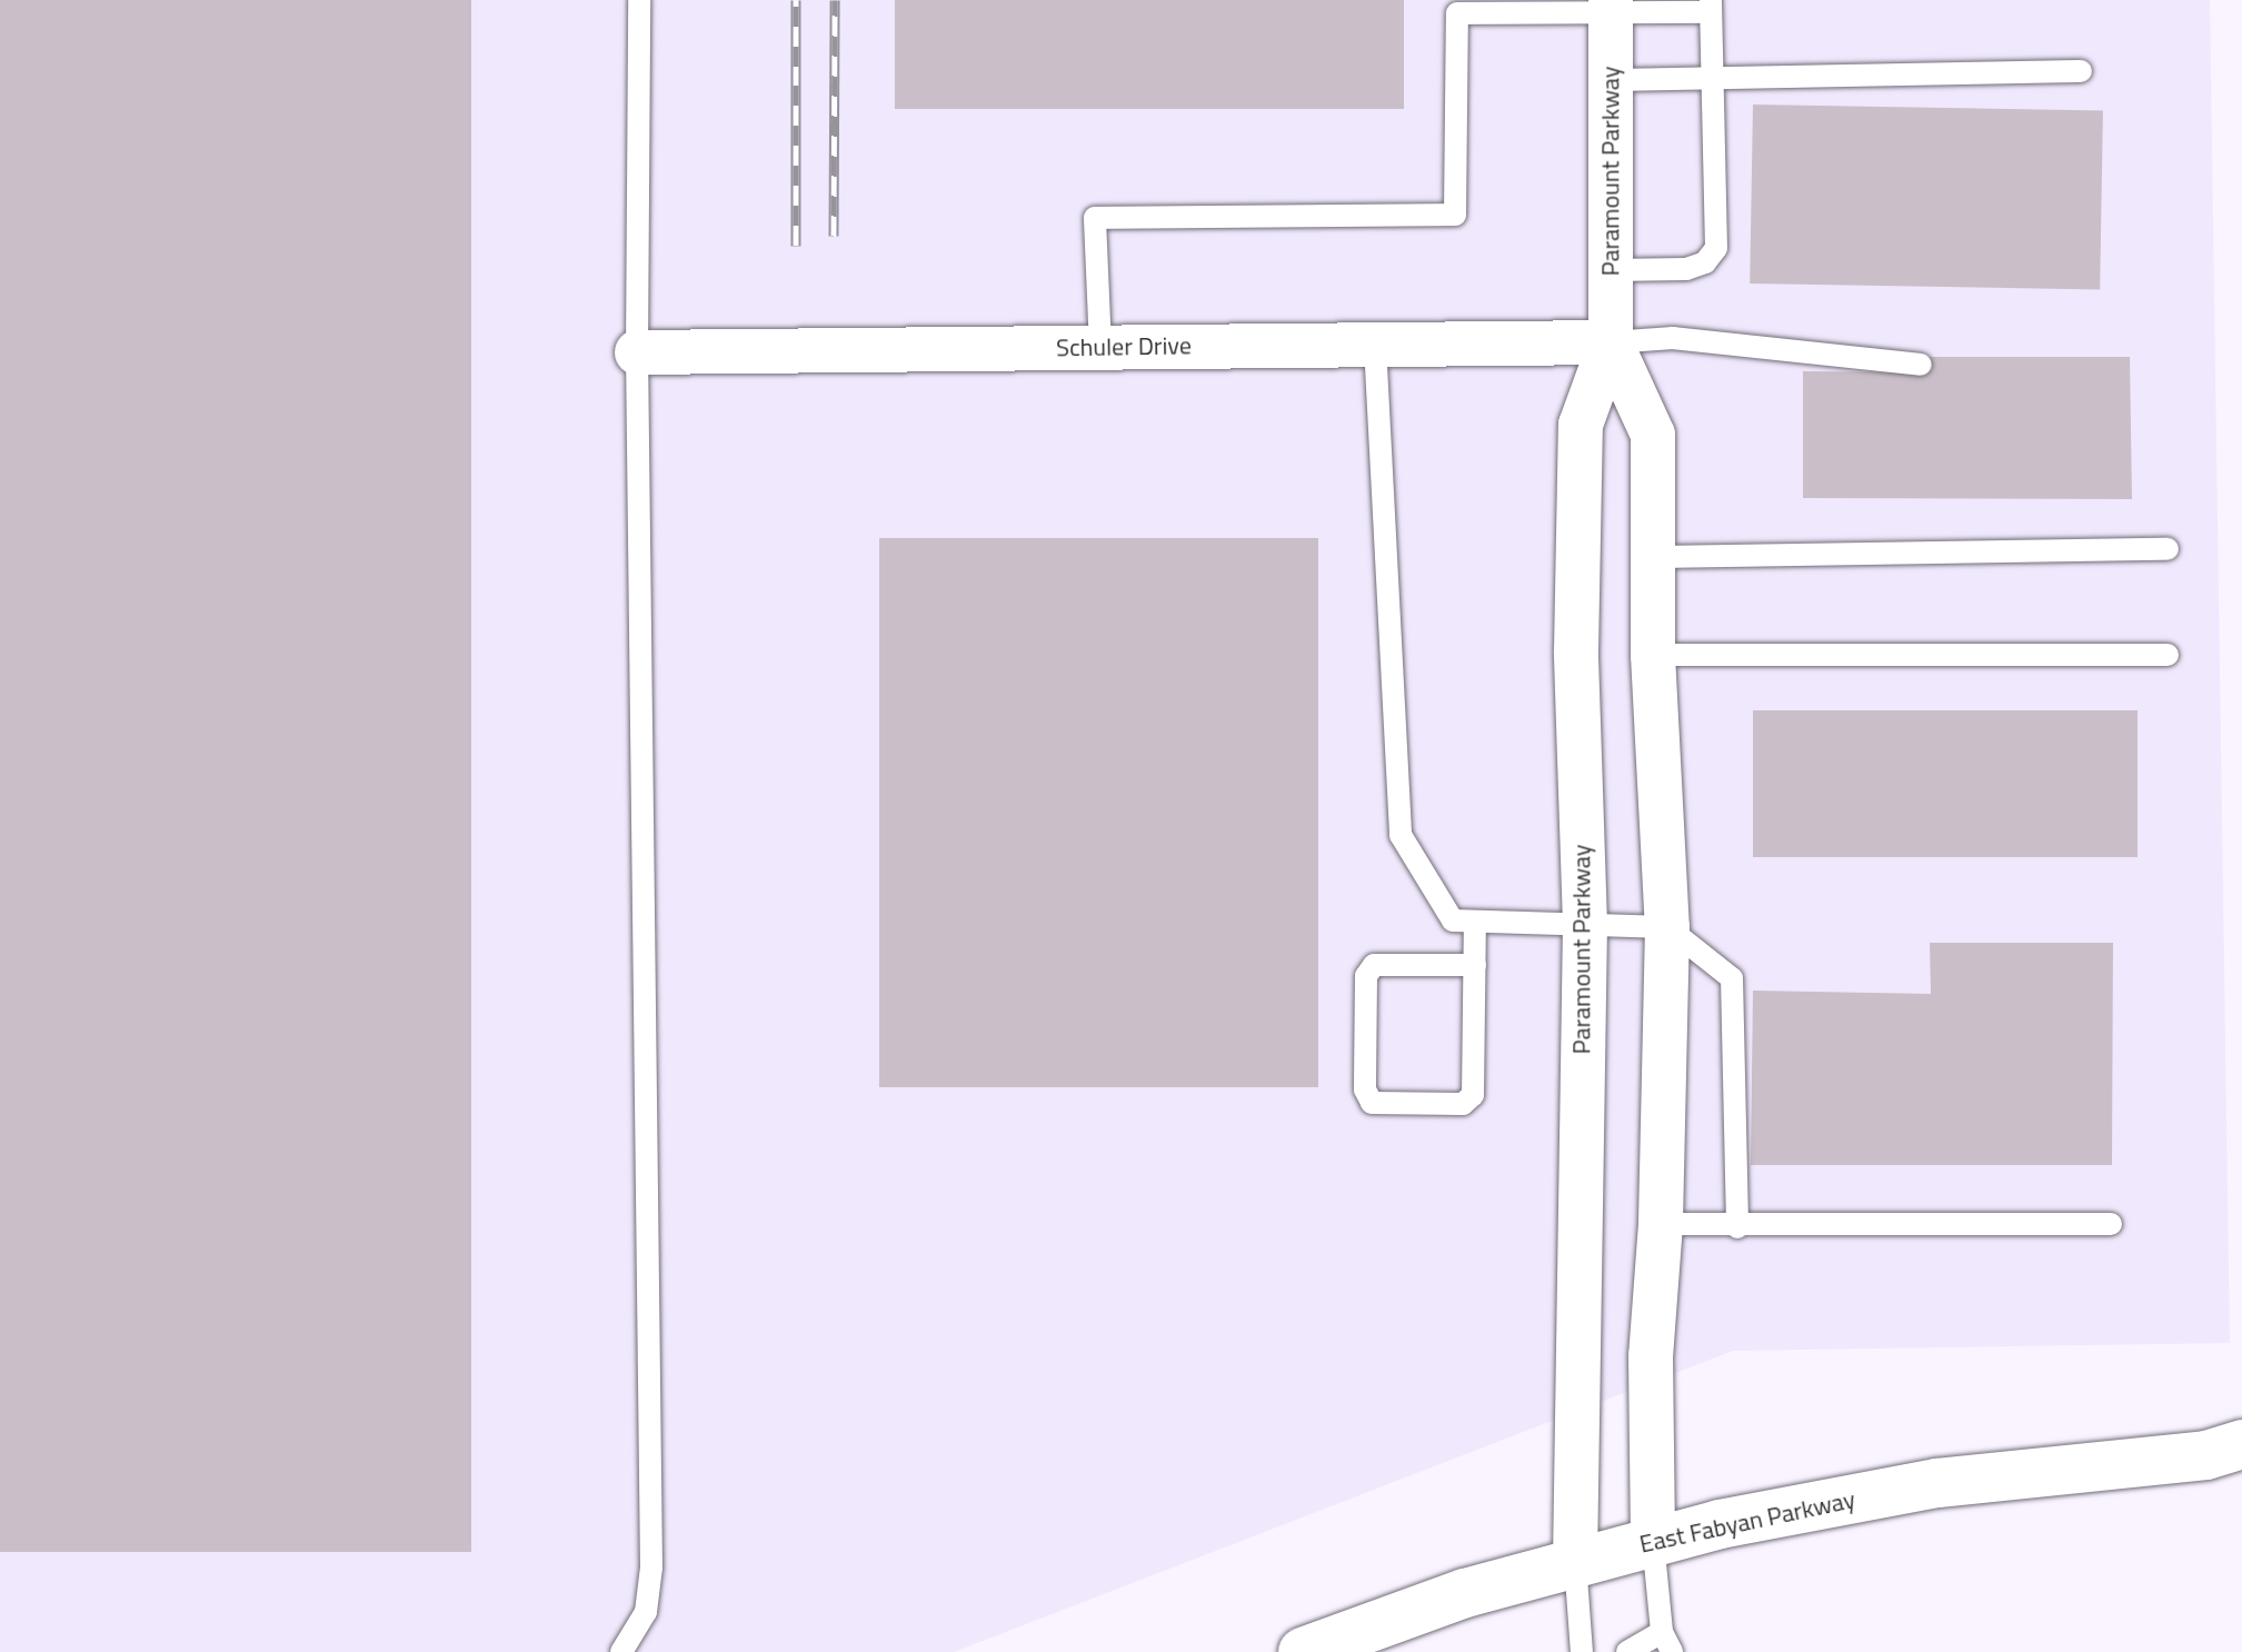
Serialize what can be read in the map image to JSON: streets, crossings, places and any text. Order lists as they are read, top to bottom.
{
  "streets": {
    "main road": ["East Fabyan Parkway"],
    "street": ["Paramount Parkway", "Schuler Drive"]
  },
  "crossings": [
    ["Paramount Parkway", "Schuler Drive"],
    ["Paramount Parkway", "East Fabyan Parkway"]
  ]
}
